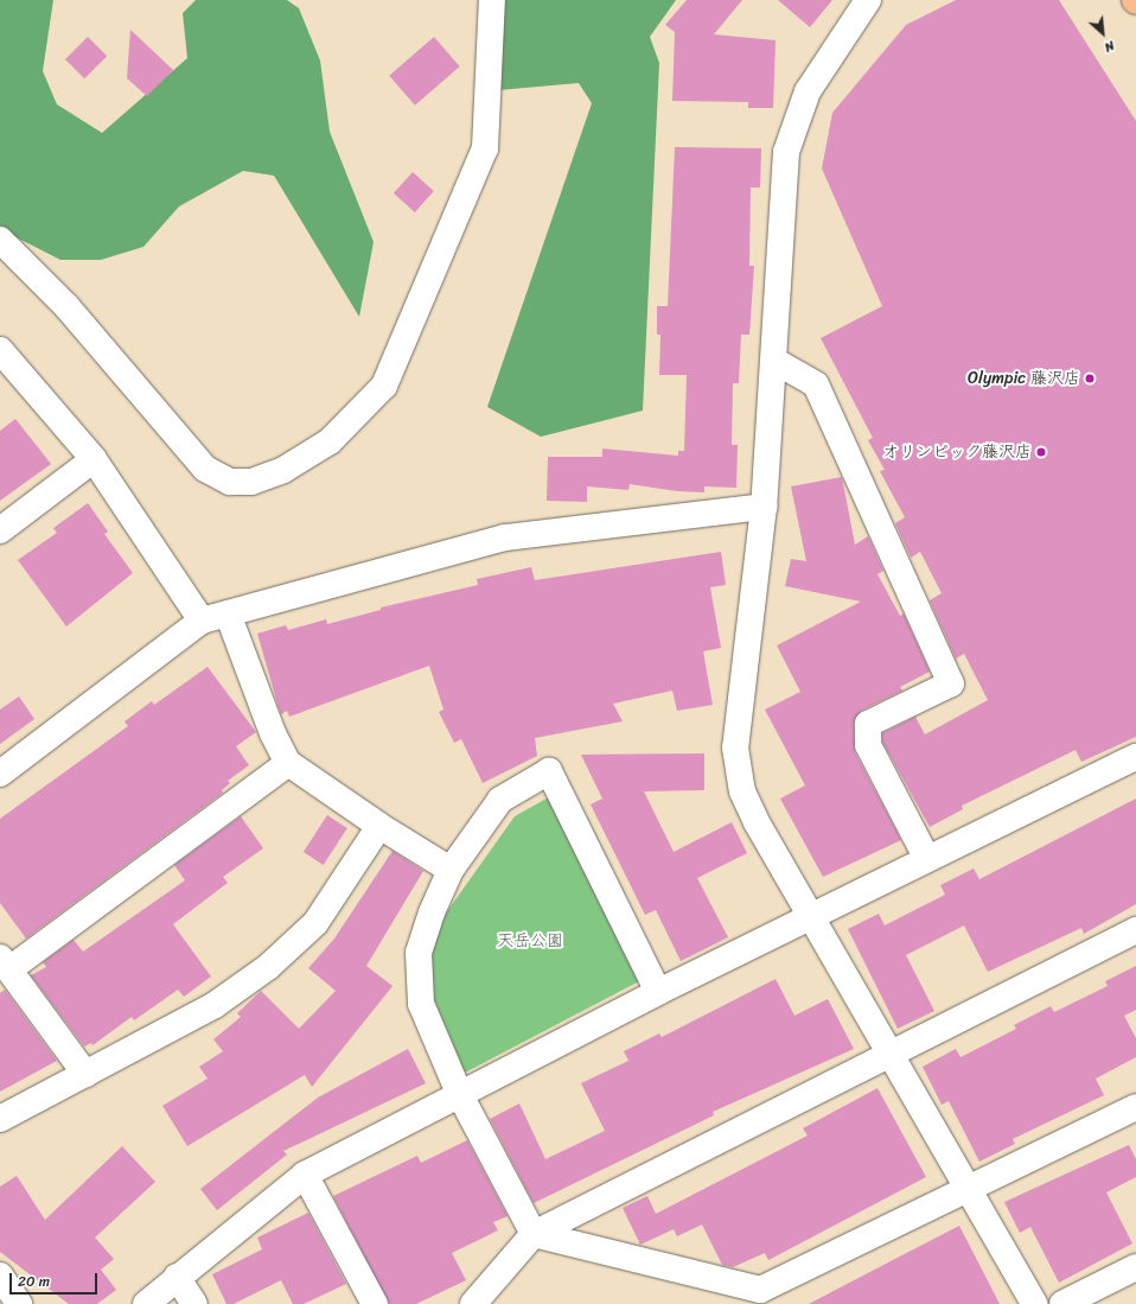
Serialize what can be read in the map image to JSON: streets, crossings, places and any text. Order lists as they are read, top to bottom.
{
  "parks": ["天岳公園"],
  "places": ["Olympic 藤沢店", "オリンピック藤沢店"],
  "scale_bar": "20 m",
  "north": "bottom right"
}
